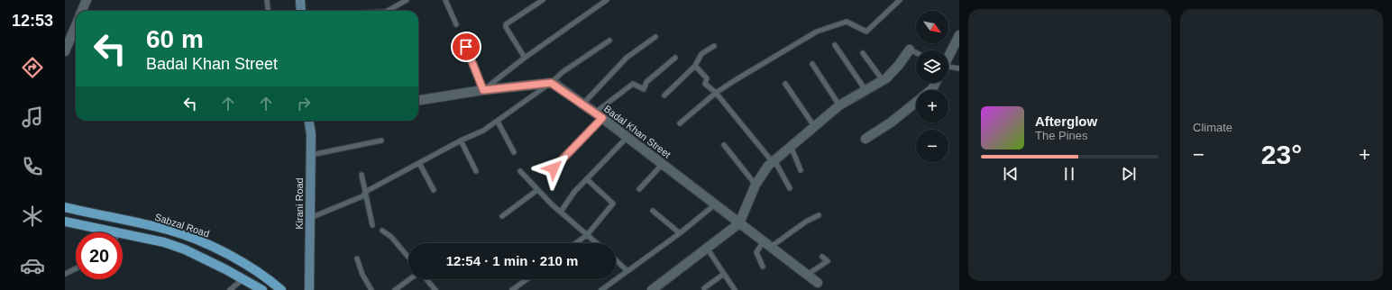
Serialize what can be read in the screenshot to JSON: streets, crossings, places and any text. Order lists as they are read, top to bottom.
{
  "streets": {
    "main road": ["Kirani Road", "Sabzal Road"],
    "street": ["Badal Khan Street"]
  },
  "north": "bottom right",
  "page": {
    "tabs": "12:53",
    "tile": "Climate",
    "map_buttons": ["+", "−"],
    "turn": ["60 m", "Badal Khan Street"],
    "song": ["Afterglow", "The Pines"],
    "heat": ["−", "23°", "+"],
    "limit": "20",
    "trip": "12:54 · 1 min · 210 m"
  }
}
